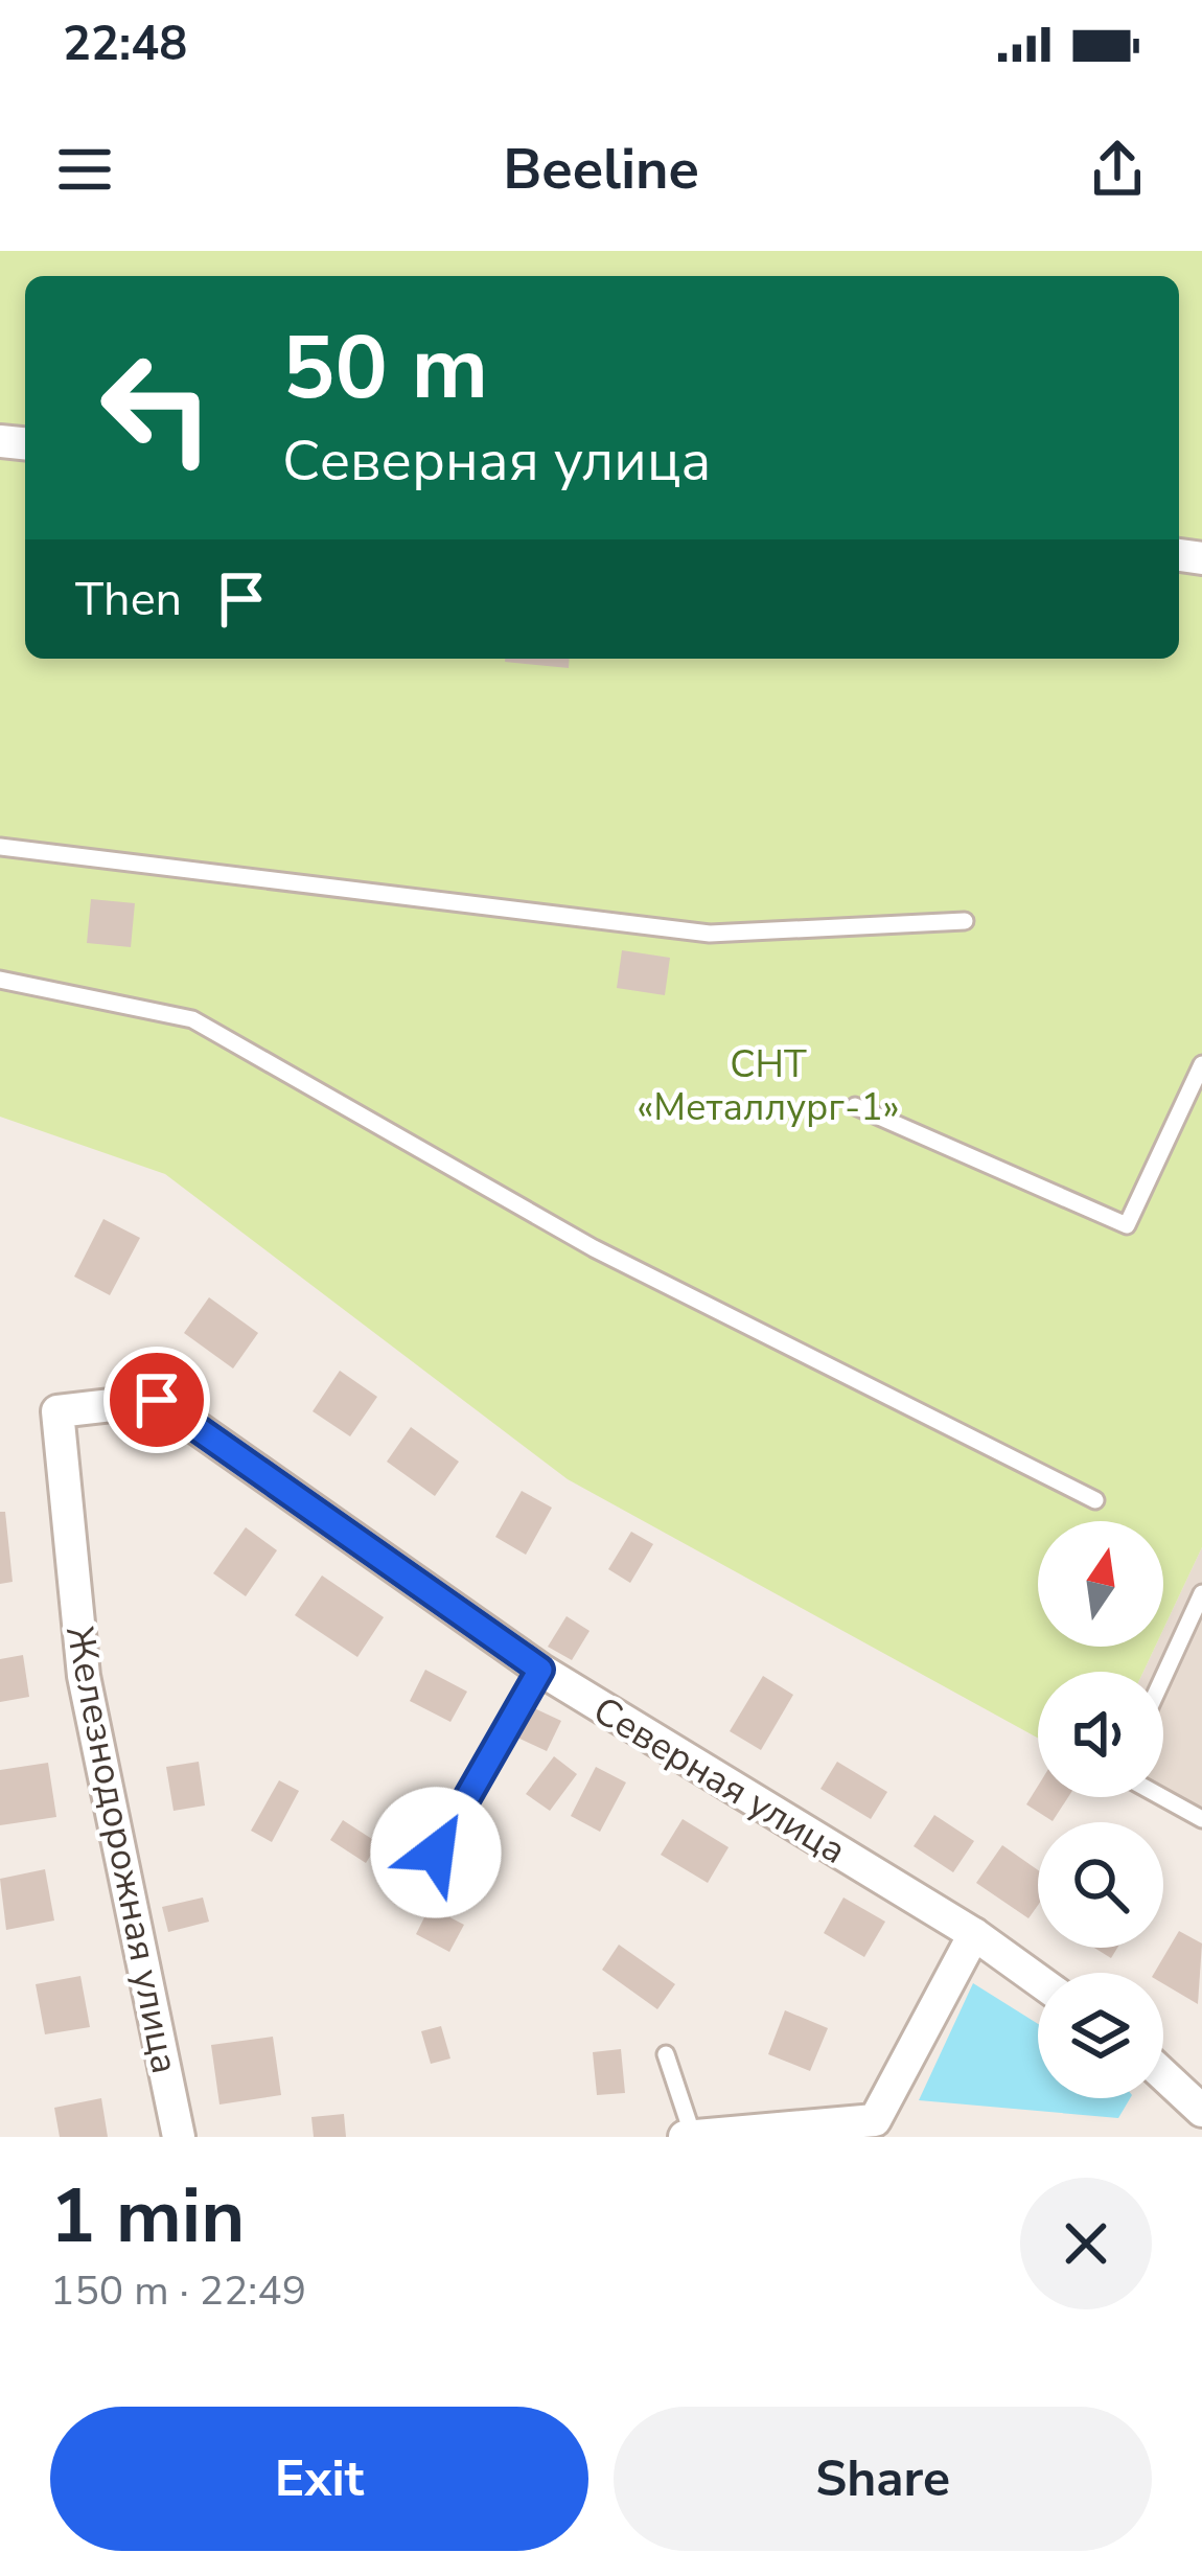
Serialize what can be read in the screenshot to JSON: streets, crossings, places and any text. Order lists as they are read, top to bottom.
{
  "streets": {
    "street": ["Северная улица", "Железнодорожная улица"]
  },
  "crossings": [
    ["Северная улица", "Железнодорожная улица"]
  ],
  "parks": ["СНТ «Металлург-1»"],
  "north": "top",
  "page": {
    "status": "22:48",
    "header": "Beeline",
    "turn": ["50 m", "Северная улица"],
    "then": "Then",
    "heading": ["1 min", "150 m · 22:49"],
    "buttons": ["Exit", "Share"]
  }
}
